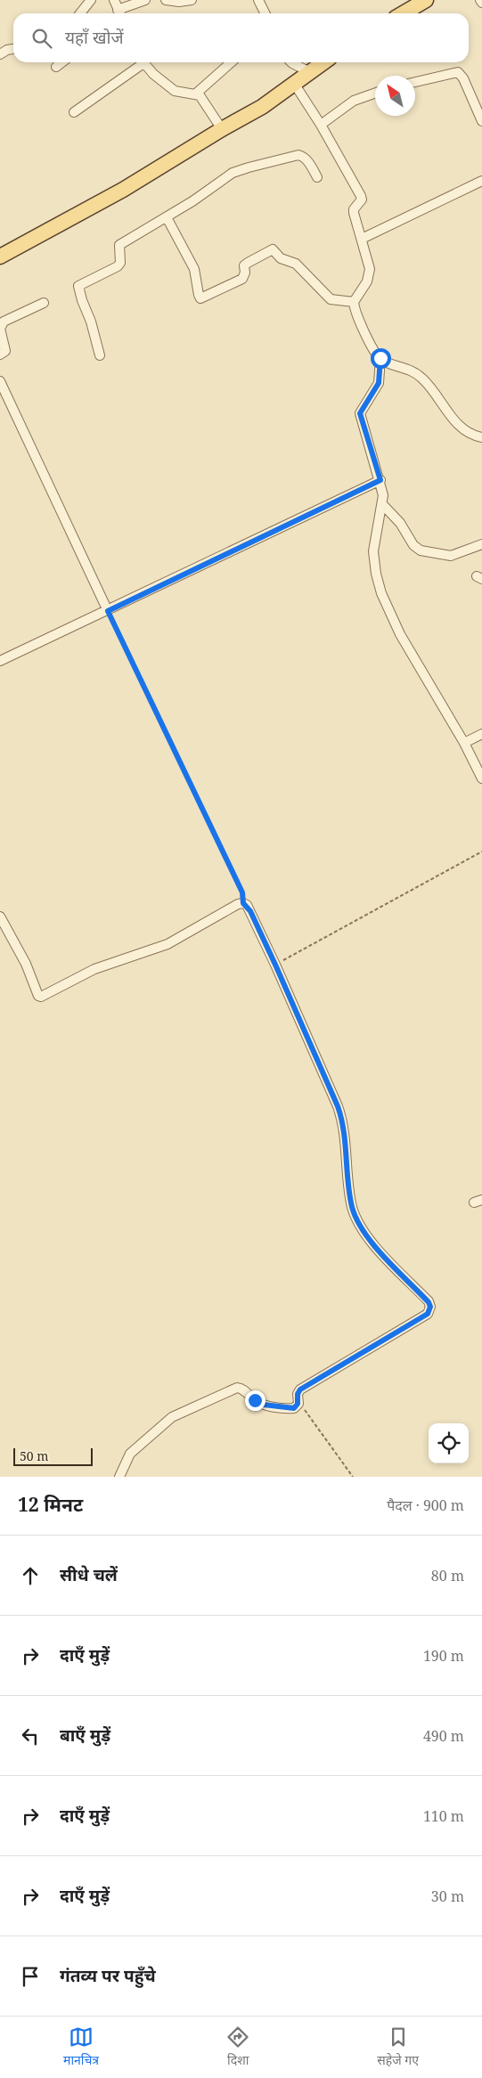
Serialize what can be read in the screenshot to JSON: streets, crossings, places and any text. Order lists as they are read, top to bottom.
{
  "scale_bar": "50 m",
  "north": "top left",
  "page": {
    "search": "यहाँ खोजें",
    "scale": "50 m",
    "heading": ["12 मिनट", "पैदल · 900 m"],
    "list": [
      ["सीधे चलें", "80 m"],
      ["दाएँ मुड़ें", "190 m"],
      ["बाएँ मुड़ें", "490 m"],
      ["दाएँ मुड़ें", "110 m"],
      ["दाएँ मुड़ें", "30 m"],
      "गंतव्य पर पहुँचे"
    ],
    "nav": ["मानचित्र", "दिशा", "सहेजे गए"]
  }
}
